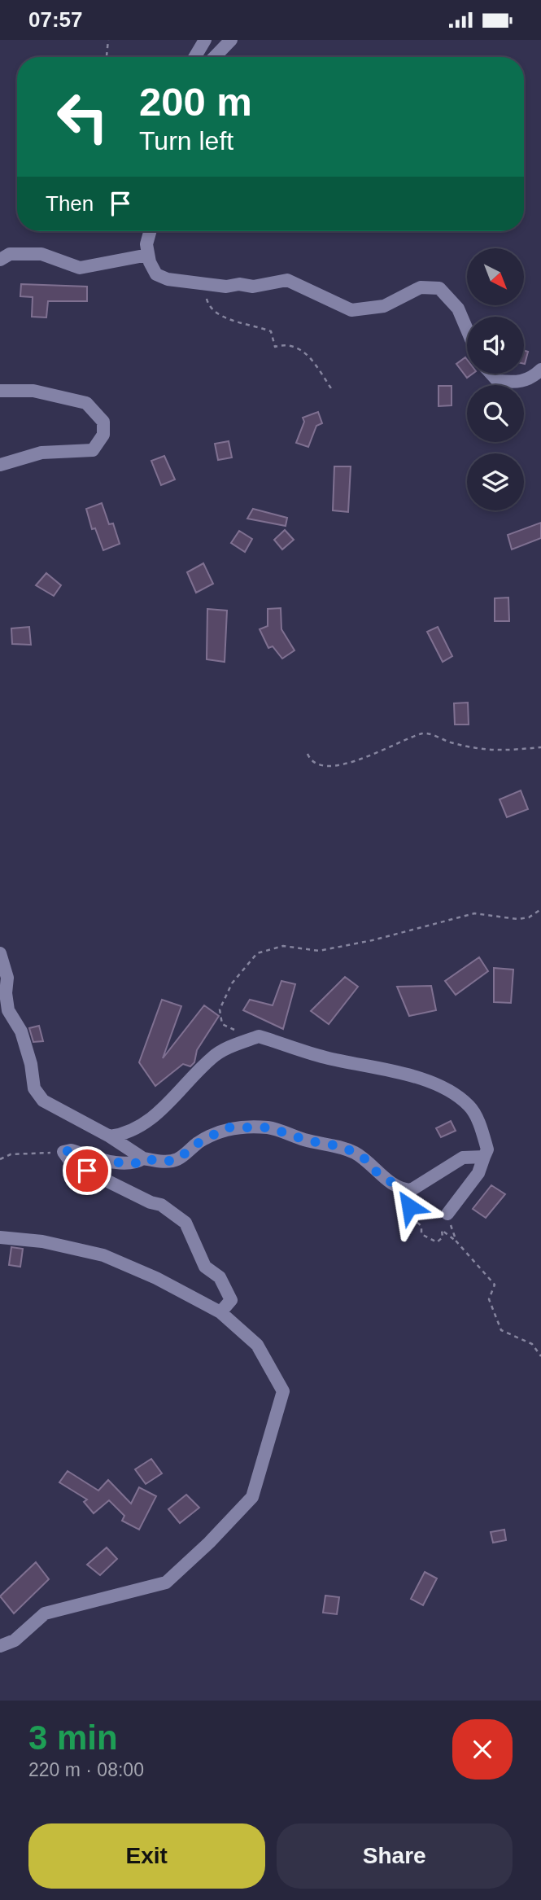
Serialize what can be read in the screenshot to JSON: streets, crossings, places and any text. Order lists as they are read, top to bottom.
{
  "north": "bottom right",
  "page": {
    "status": "07:57",
    "turn": ["200 m", "Turn left"],
    "then": "Then",
    "heading": ["3 min", "220 m · 08:00"],
    "buttons": ["Exit", "Share"]
  }
}
